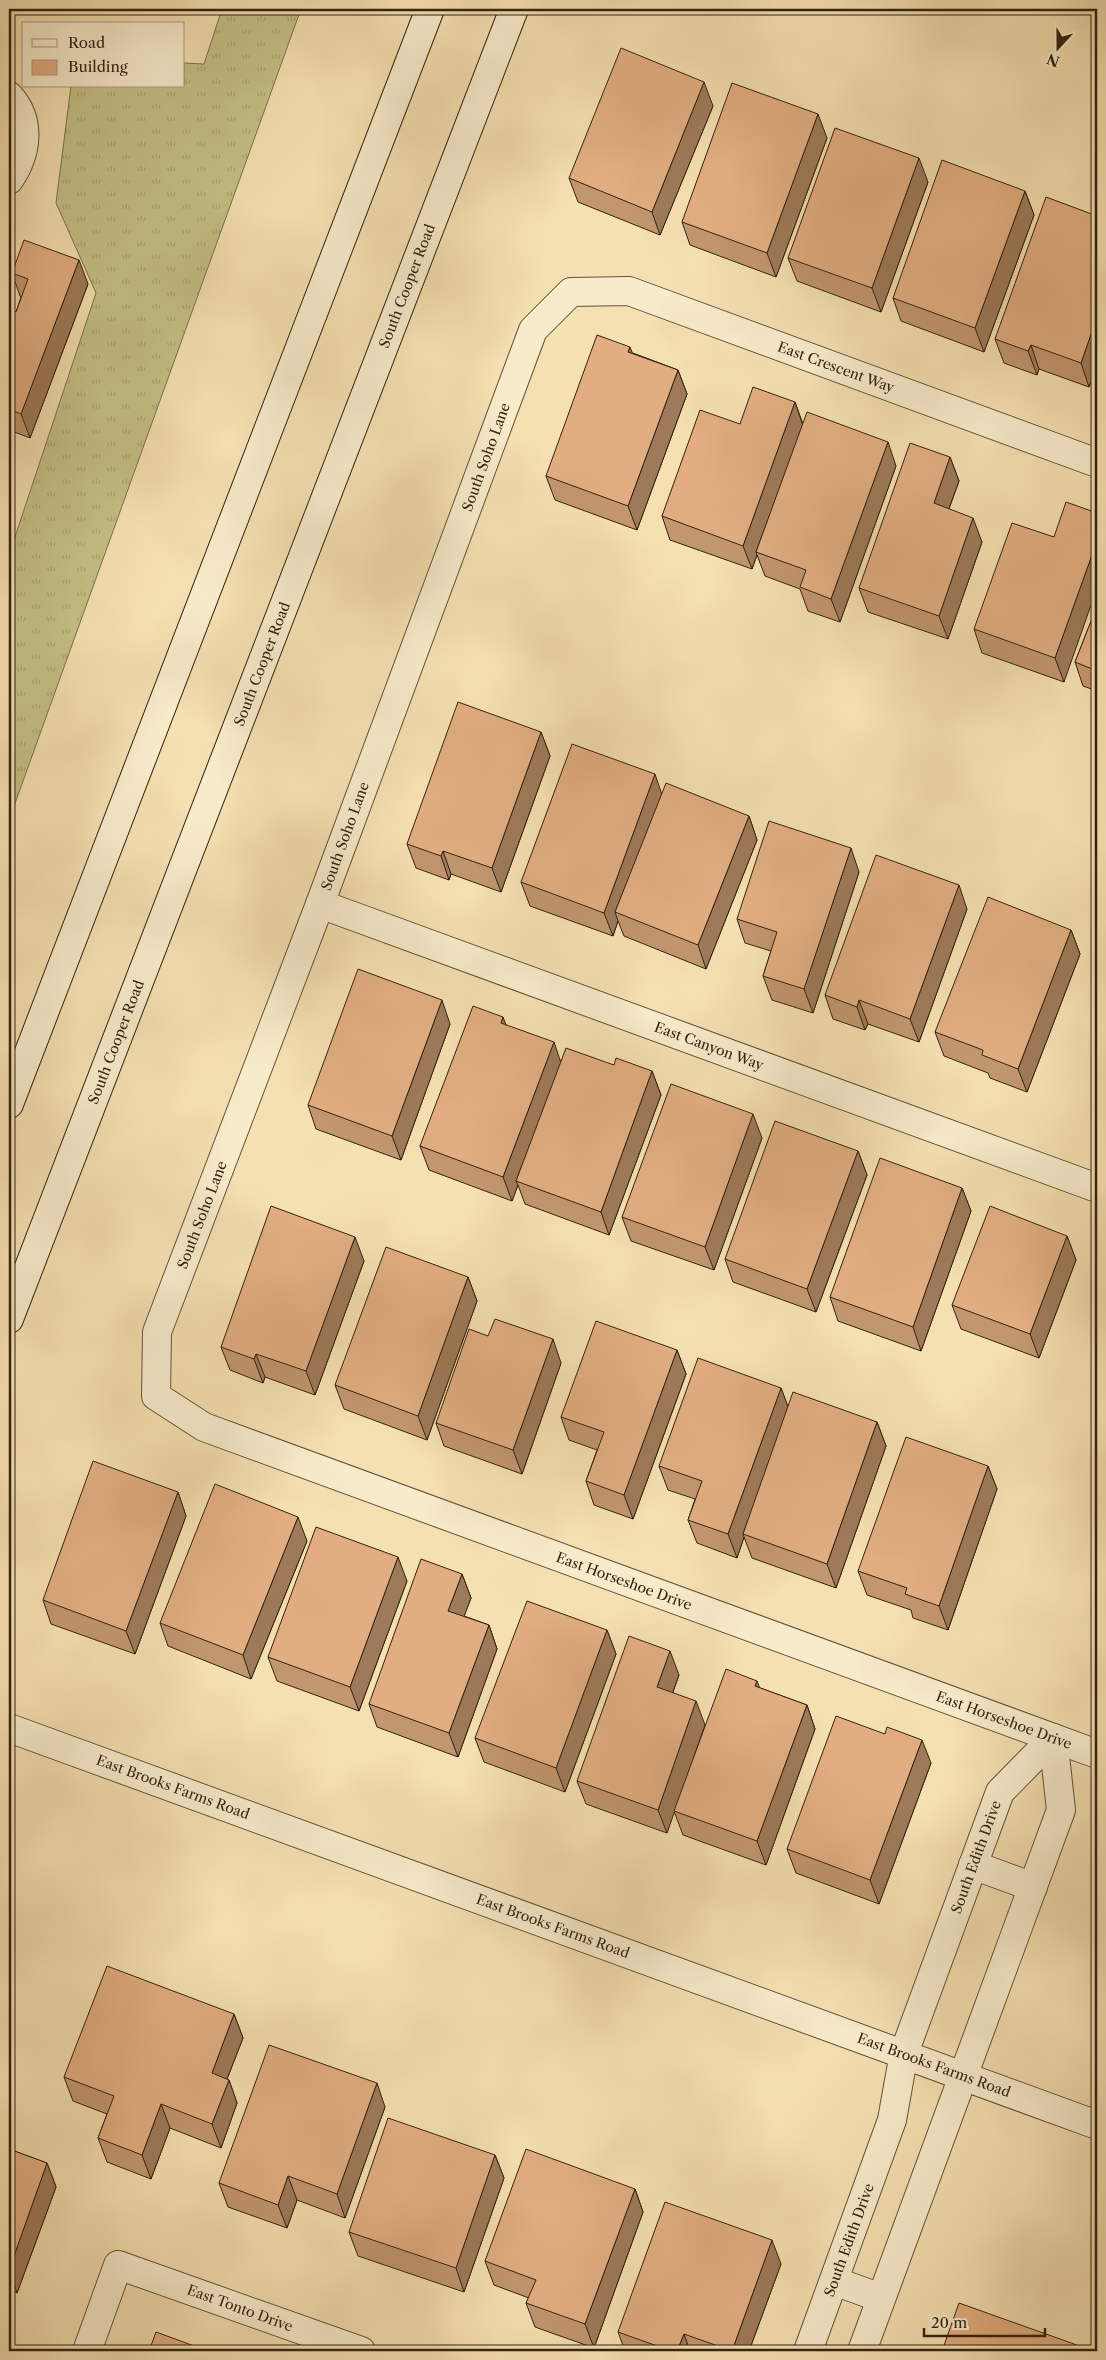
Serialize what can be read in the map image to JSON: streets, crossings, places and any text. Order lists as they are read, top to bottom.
{
  "streets": {
    "street": [
      "South Cooper Road",
      "East Crescent Way",
      "South Soho Lane",
      "East Canyon Way",
      "East Horseshoe Drive",
      "East Brooks Farms Road",
      "South Edith Drive",
      "East Tonto Drive"
    ]
  },
  "crossings": [
    ["East Crescent Way", "South Soho Lane"],
    ["South Soho Lane", "East Canyon Way"],
    ["South Soho Lane", "East Horseshoe Drive"],
    ["East Horseshoe Drive", "South Edith Drive"],
    ["East Brooks Farms Road", "South Edith Drive"]
  ],
  "legend": ["Road", "Building"],
  "scale_bar": "20 m",
  "north": "bottom"
}
